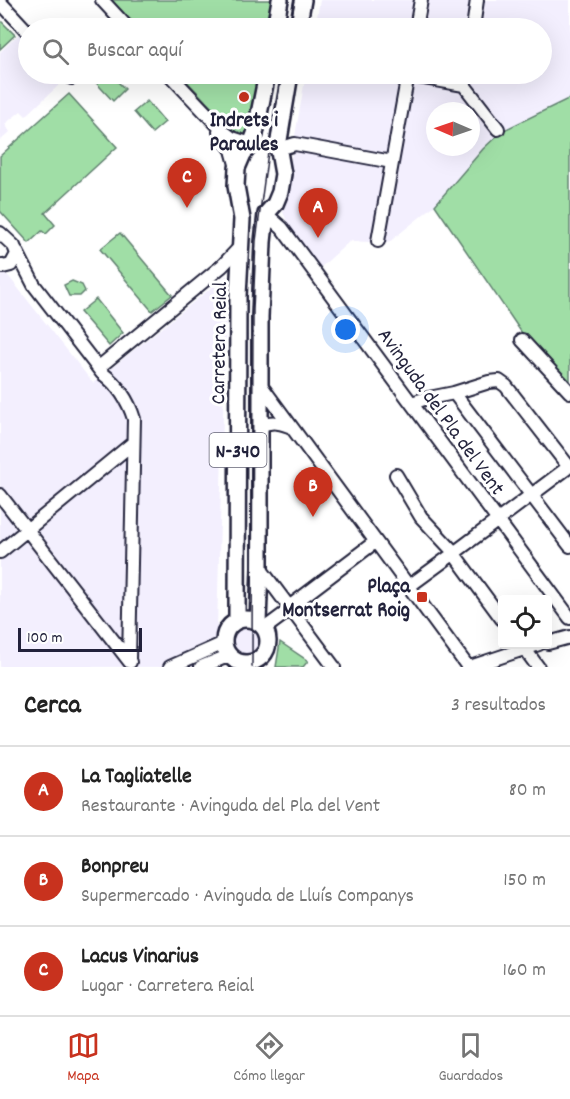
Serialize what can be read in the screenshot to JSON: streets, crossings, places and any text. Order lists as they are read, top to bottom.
{
  "streets": {
    "main road": ["Carretera Reial", "N-340"],
    "street": ["Avinguda del Pla del Vent"]
  },
  "crossings": [
    ["Carretera Reial", "Avinguda del Pla del Vent"]
  ],
  "places": {
    "other": ["Indrets i Paraules"],
    "transit": ["Plaça Montserrat Roig"]
  },
  "scale_bar": "100 m",
  "north": "left",
  "page": {
    "search": "Buscar aquí",
    "pins": ["C", "A", "B"],
    "scale": "100 m",
    "heading": ["Cerca", "3 resultados"],
    "list": [
      {
        "mark": "A",
        "name": "La Tagliatelle",
        "note": "Restaurante · Avinguda del Pla del Vent",
        "value": "80 m"
      },
      {
        "mark": "B",
        "name": "Bonpreu",
        "note": "Supermercado · Avinguda de Lluís Companys",
        "value": "150 m"
      },
      {
        "mark": "C",
        "name": "Lacus Vinarius",
        "note": "Lugar · Carretera Reial",
        "value": "160 m"
      }
    ],
    "nav": ["Mapa", "Cómo llegar", "Guardados"]
  }
}
